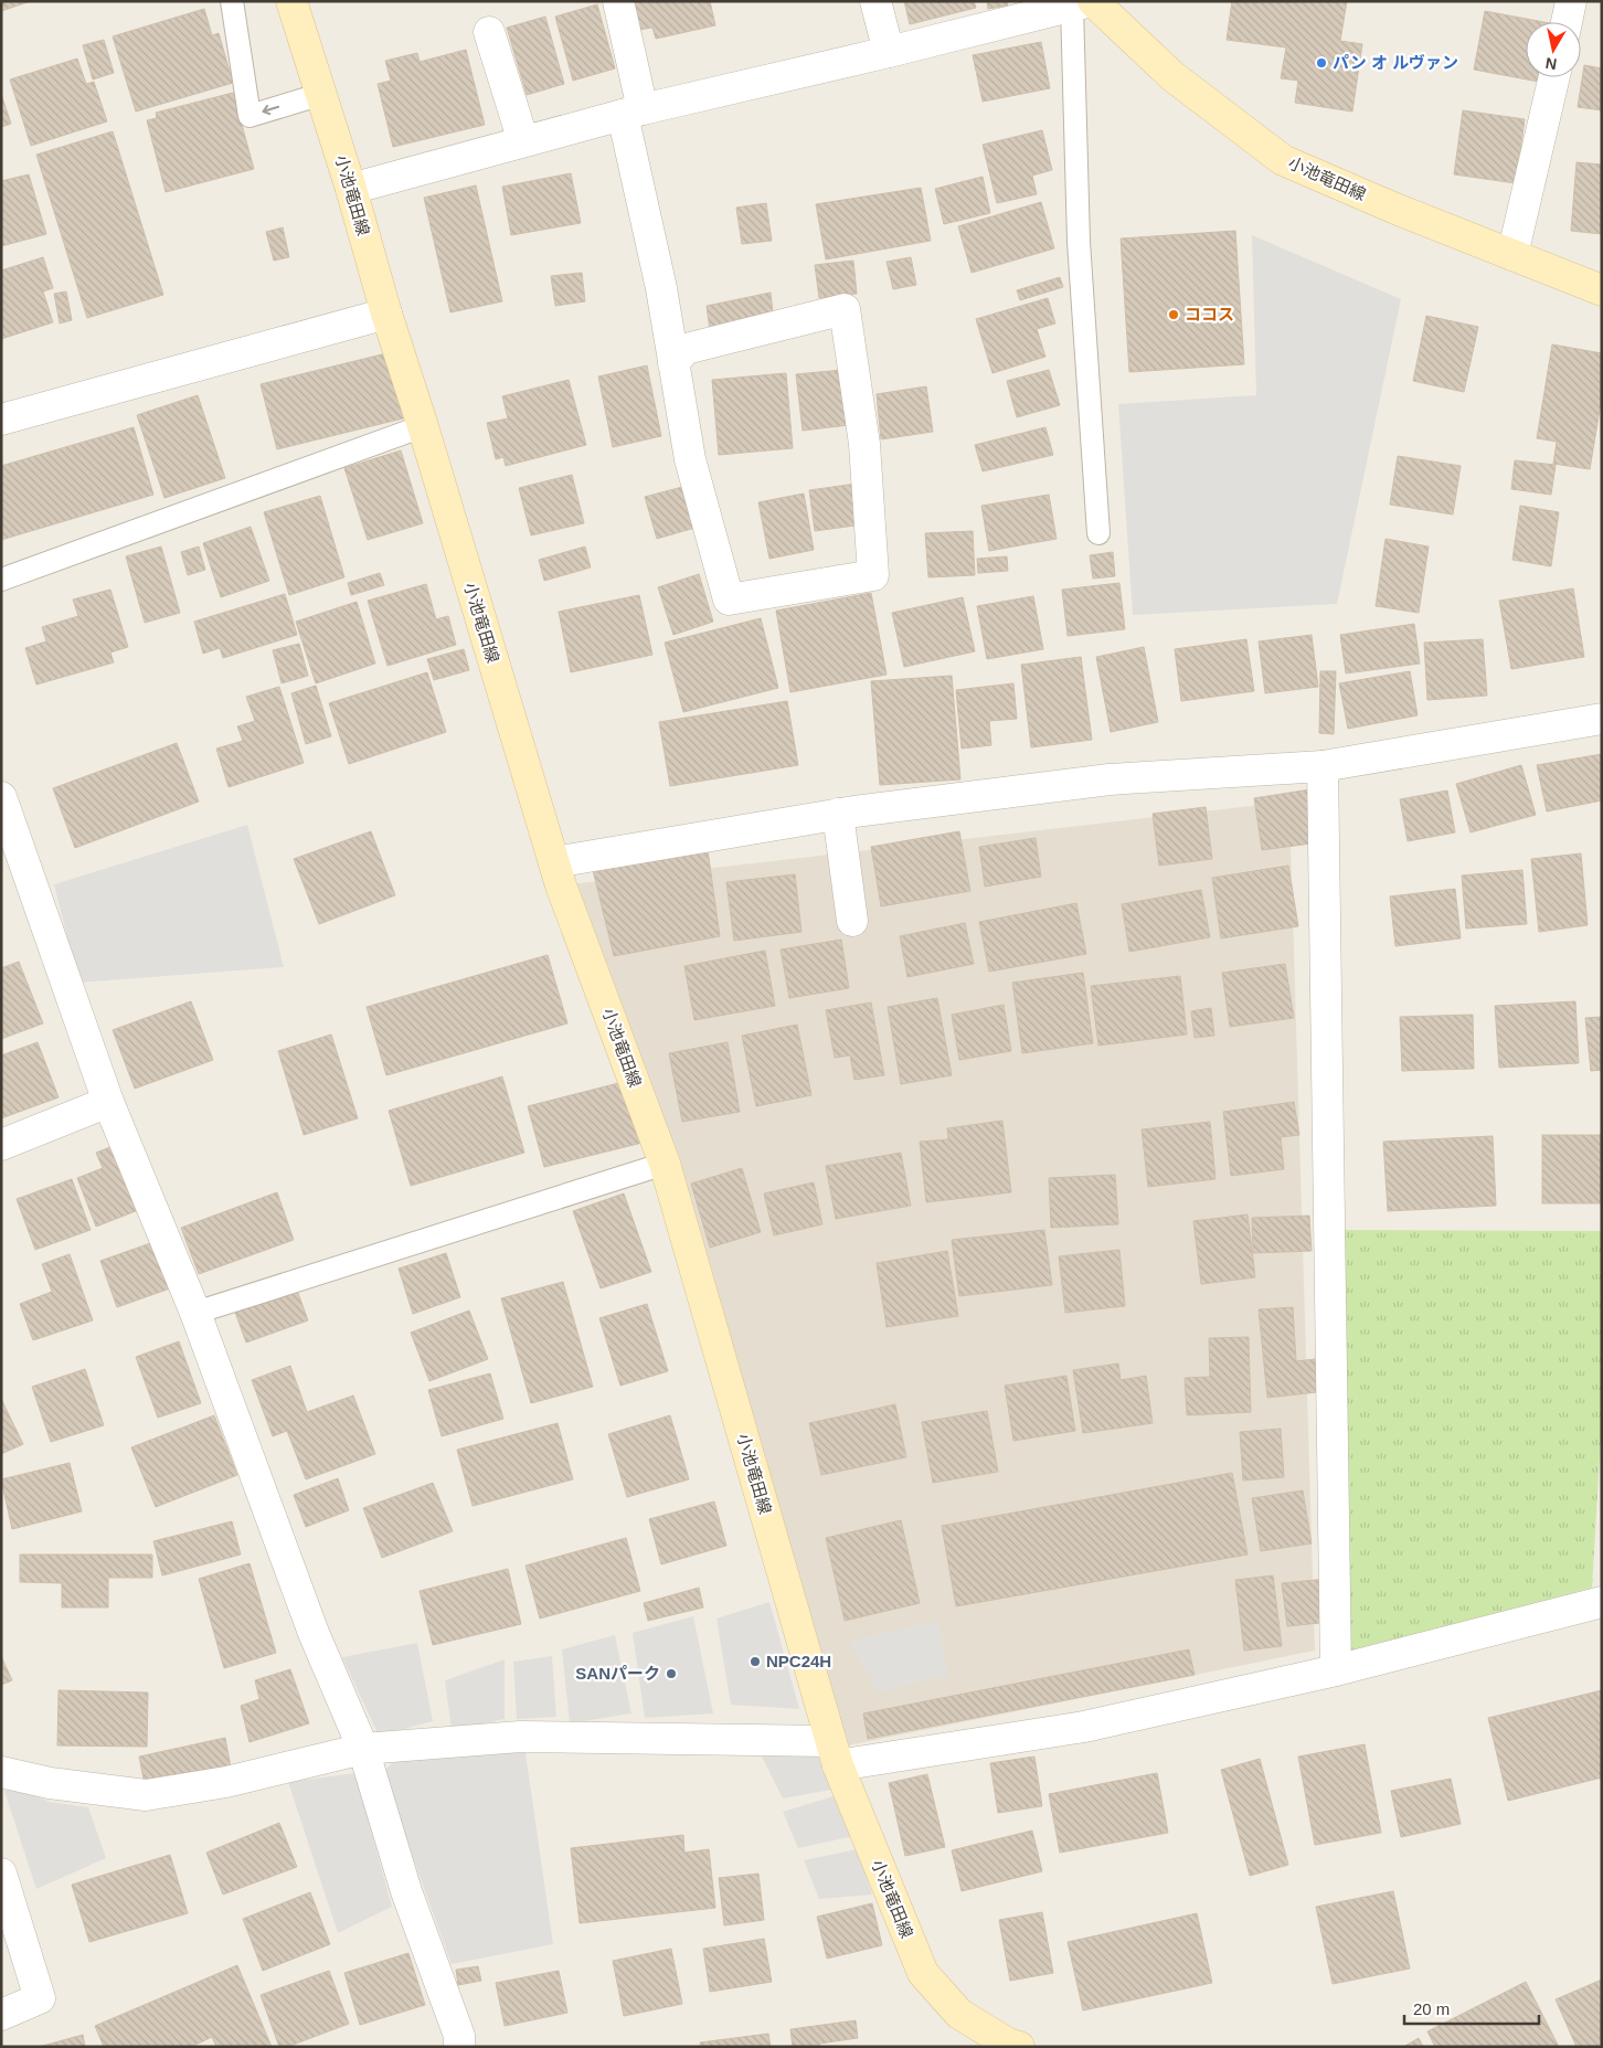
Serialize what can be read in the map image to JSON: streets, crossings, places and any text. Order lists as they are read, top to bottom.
{
  "streets": {
    "main road": ["小池竜田線"]
  },
  "places": [
    "パン オ ルヴァン",
    "ココス",
    "NPC24H",
    "SANパーク"
  ],
  "scale_bar": "20 m",
  "north": "bottom"
}
